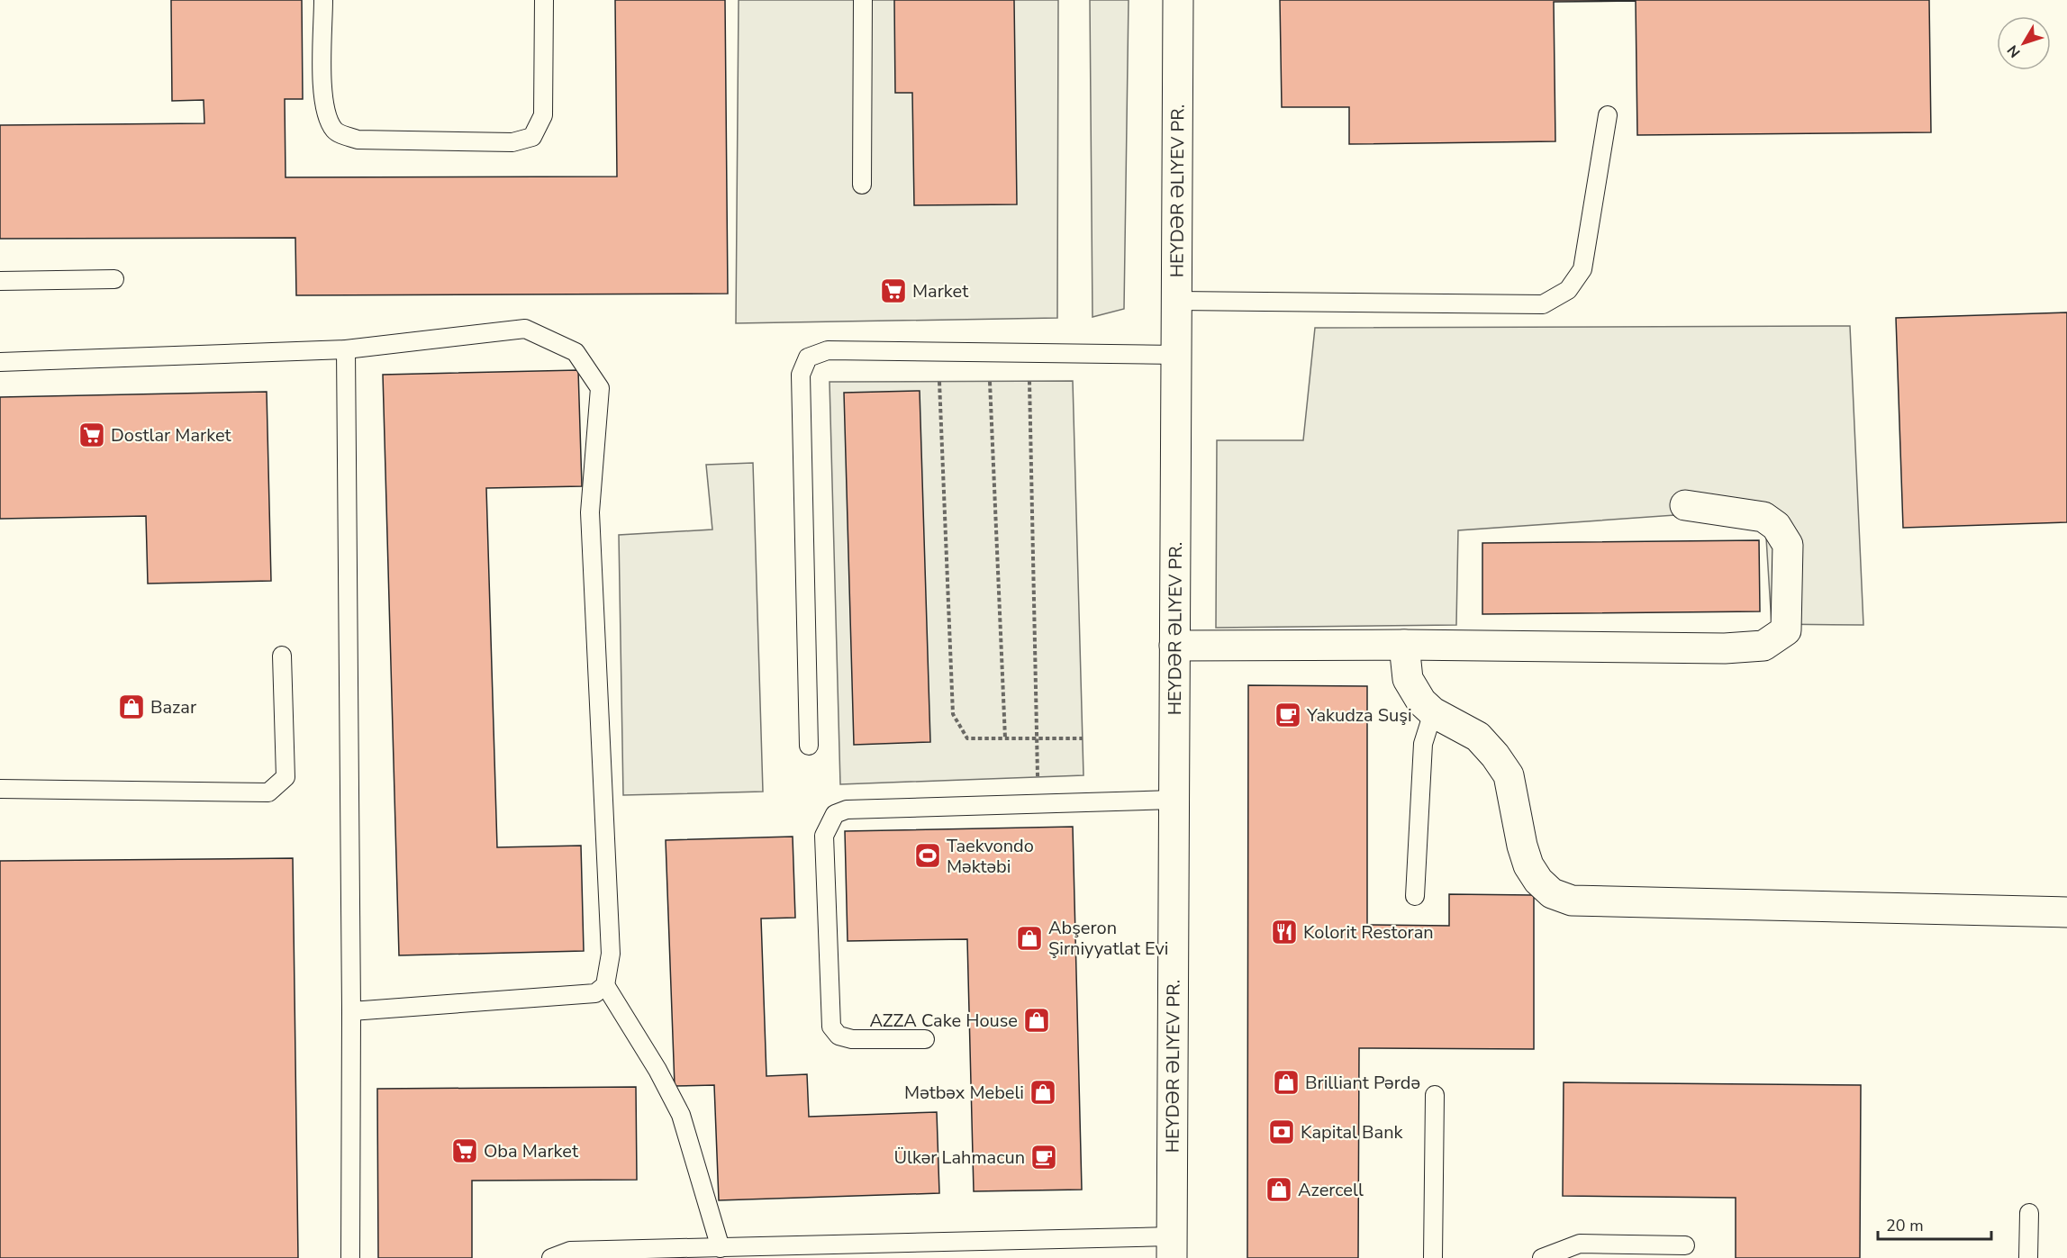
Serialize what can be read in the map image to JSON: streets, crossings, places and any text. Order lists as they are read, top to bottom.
{
  "streets": {
    "street": ["HEYDƏR ƏLIYEV PR."]
  },
  "places": {
    "supermarket": ["Market", "Dostlar Market", "Oba Market"],
    "shop": [
      "Bazar",
      "Abşeron Şirniyyatlat Evi",
      "AZZA Cake House",
      "Brilliant Pərdə",
      "Mətbəx Mebeli",
      "Azercell"
    ],
    "cafe": ["Yakudza Suşi", "Ülkər Lahmacun"],
    "sports": ["Taekvondo Məktəbi"],
    "restaurant": ["Kolorit Restoran"],
    "bank": ["Kapital Bank"]
  },
  "scale_bar": "20 m",
  "north": "bottom left"
}
